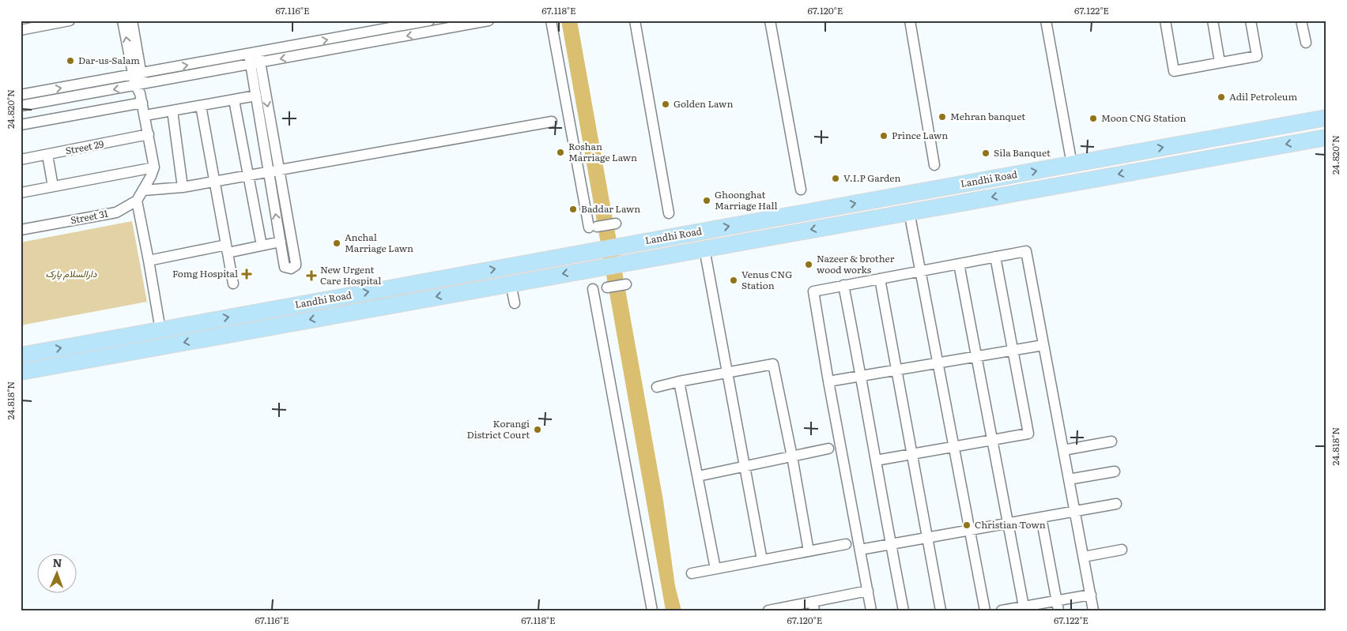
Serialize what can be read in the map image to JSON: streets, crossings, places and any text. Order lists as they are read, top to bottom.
{
  "streets": {
    "main road": ["Landhi Road"],
    "street": ["Street 29", "Street 31"]
  },
  "parks": ["دارالسلام پارک"],
  "places": {
    "other": [
      "Dar-us-Salam",
      "Adil Petroleum",
      "Golden Lawn",
      "Mehran banquet",
      "Moon CNG Station",
      "Prince Lawn",
      "Roshan Marriage Lawn",
      "Sila Banquet",
      "V.I.P Garden",
      "Ghoonghat Marriage Hall",
      "Baddar Lawn",
      "Anchal Marriage Lawn",
      "Nazeer & brother wood works",
      "Venus CNG Station",
      "Korangi District Court",
      "Christian Town"
    ],
    "health": ["Fomg Hospital", "New Urgent Care Hospital"]
  },
  "north": "top",
  "coordinates": [
    "67.116°E",
    "67.118°E",
    "67.120°E",
    "67.122°E",
    "24.820°N",
    "24.818°N"
  ]
}
